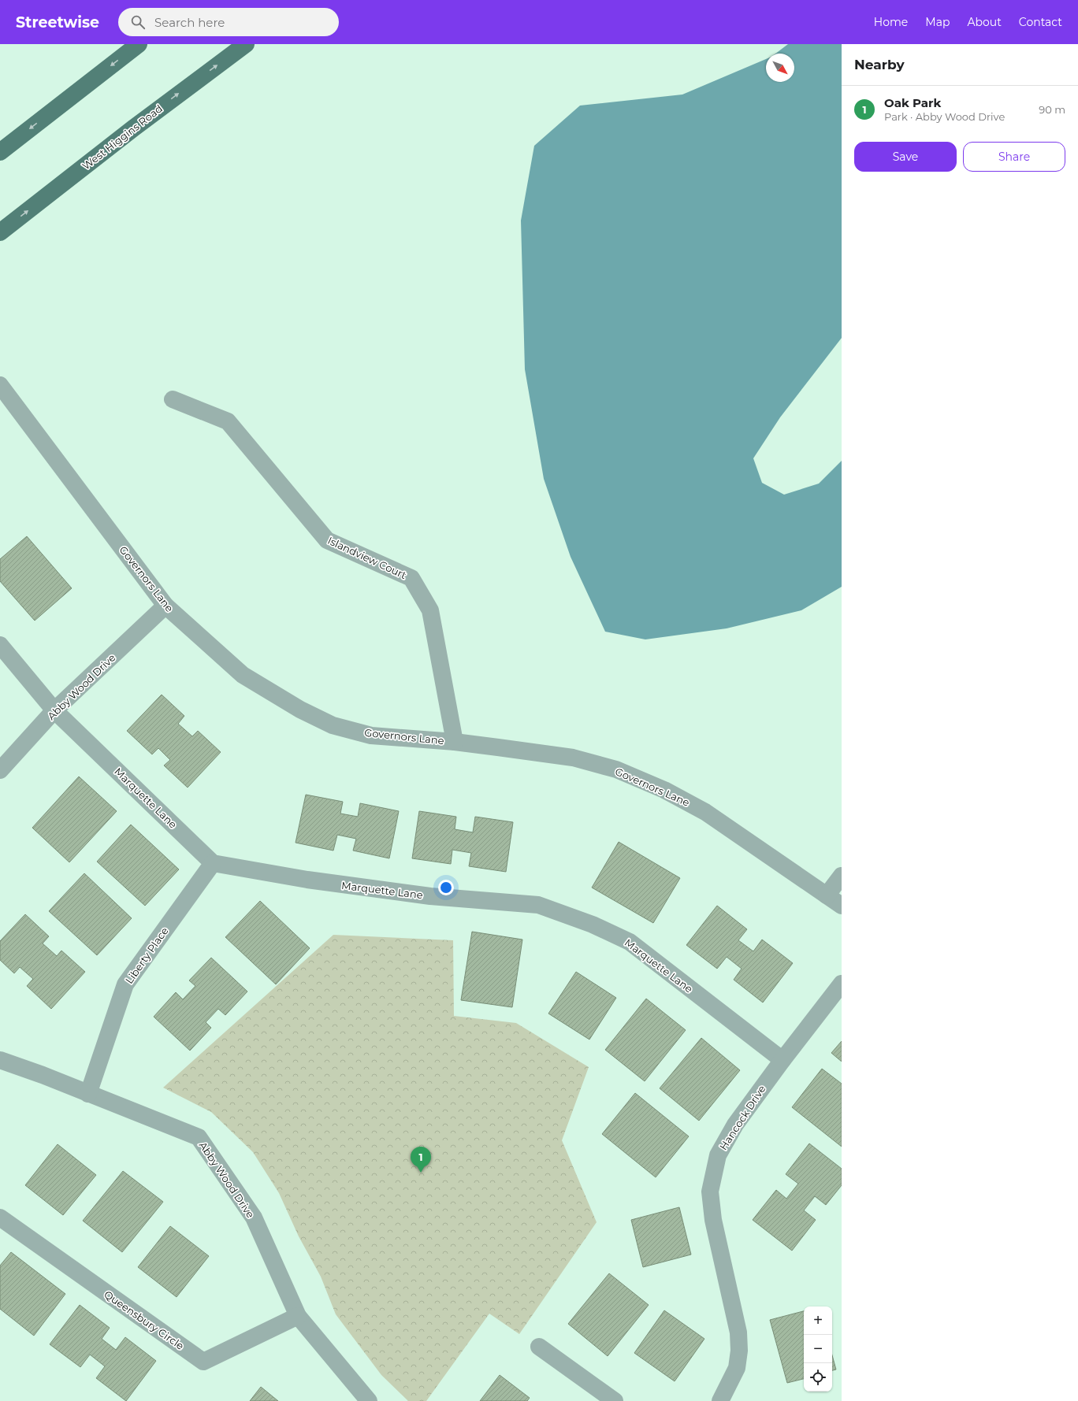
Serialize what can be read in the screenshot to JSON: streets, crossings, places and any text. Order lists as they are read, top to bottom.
{
  "streets": {
    "main road": ["West Higgins Road"],
    "street": [
      "Islandview Court",
      "Governors Lane",
      "Abby Wood Drive",
      "Marquette Lane",
      "Liberty Place",
      "Hancock Drive",
      "Queensbury Circle"
    ]
  },
  "crossings": [
    ["Islandview Court", "Governors Lane"],
    ["Governors Lane", "Abby Wood Drive"],
    ["Abby Wood Drive", "Marquette Lane"],
    ["Abby Wood Drive", "Liberty Place"],
    ["Abby Wood Drive", "Queensbury Circle"],
    ["Marquette Lane", "Liberty Place"],
    ["Marquette Lane", "Hancock Drive"]
  ],
  "north": "bottom right",
  "page": {
    "header": "Streetwise",
    "search": "Search here",
    "nav": [
      "Home",
      "Map",
      "About",
      "Contact"
    ],
    "heading": "Nearby",
    "list": [
      {
        "mark": "1",
        "name": "Oak Park",
        "note": "Park · Abby Wood Drive",
        "value": "90 m"
      }
    ],
    "buttons": ["Save", "Share"],
    "pins": "1",
    "map_buttons": ["+", "−"]
  }
}
